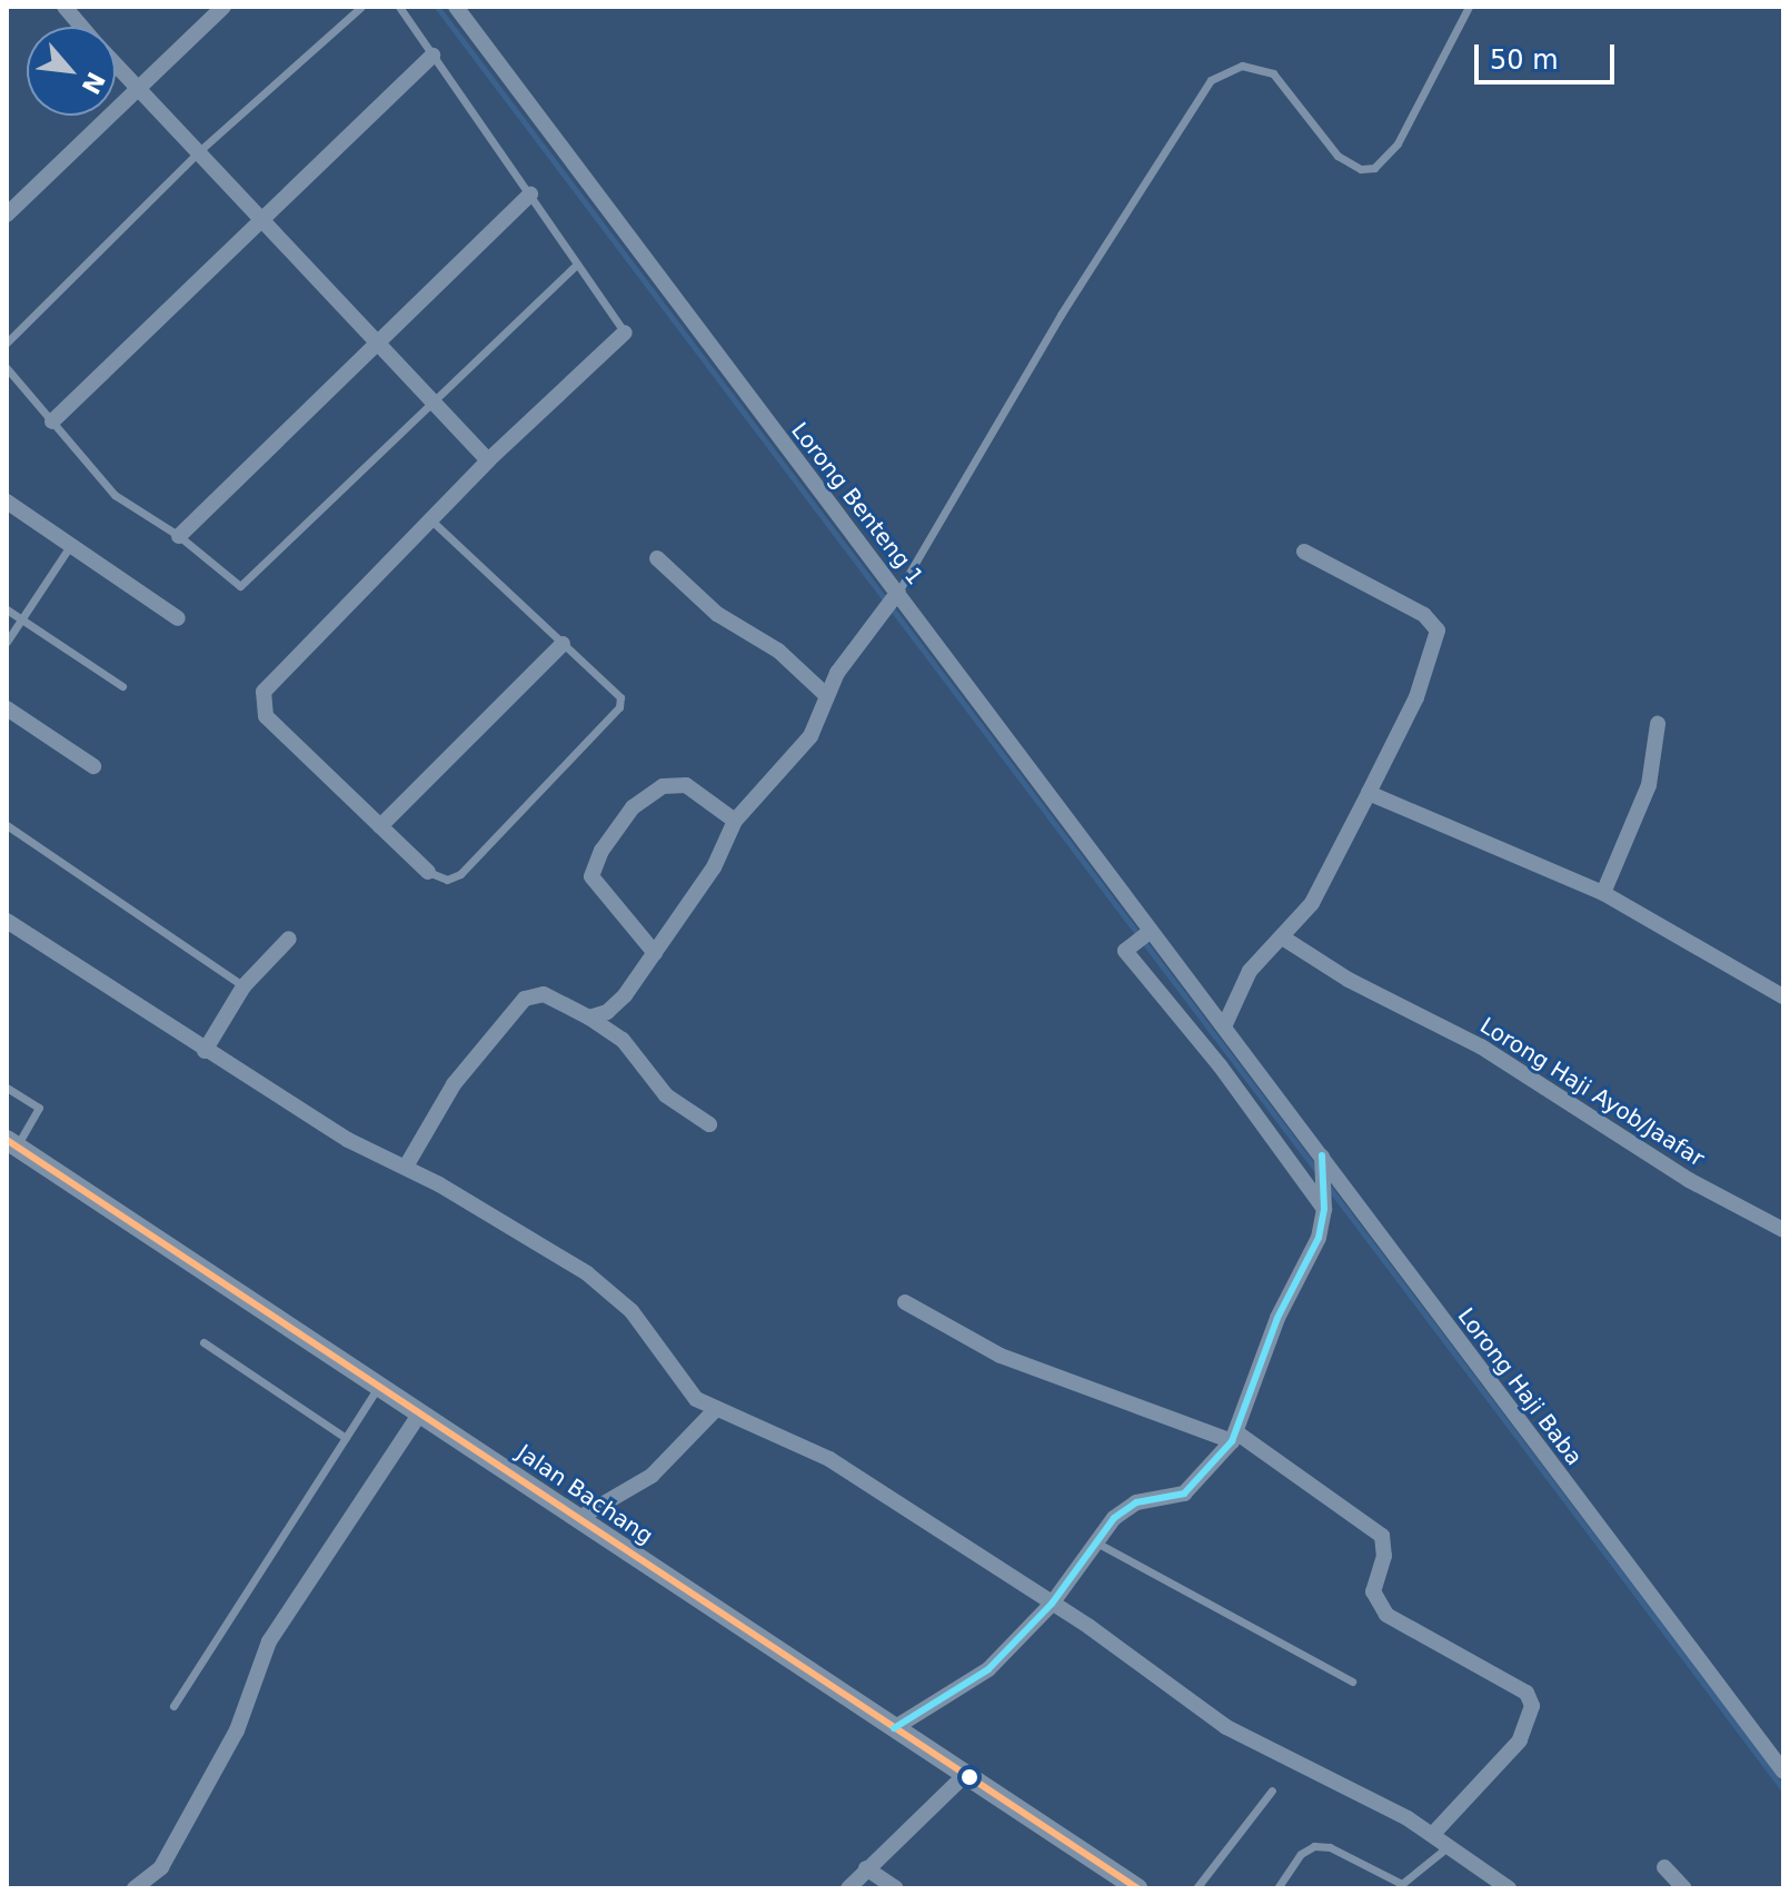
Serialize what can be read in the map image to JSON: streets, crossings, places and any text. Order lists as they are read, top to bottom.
{
  "streets": {
    "street": [
      "Lorong Benteng 1",
      "Lorong Haji Ayob/Jaafar",
      "Lorong Haji Baba",
      "Jalan Bachang"
    ]
  },
  "crossings": [
    ["Lorong Benteng 1", "Lorong Haji Baba"]
  ],
  "scale_bar": "50 m",
  "north": "bottom right"
}
